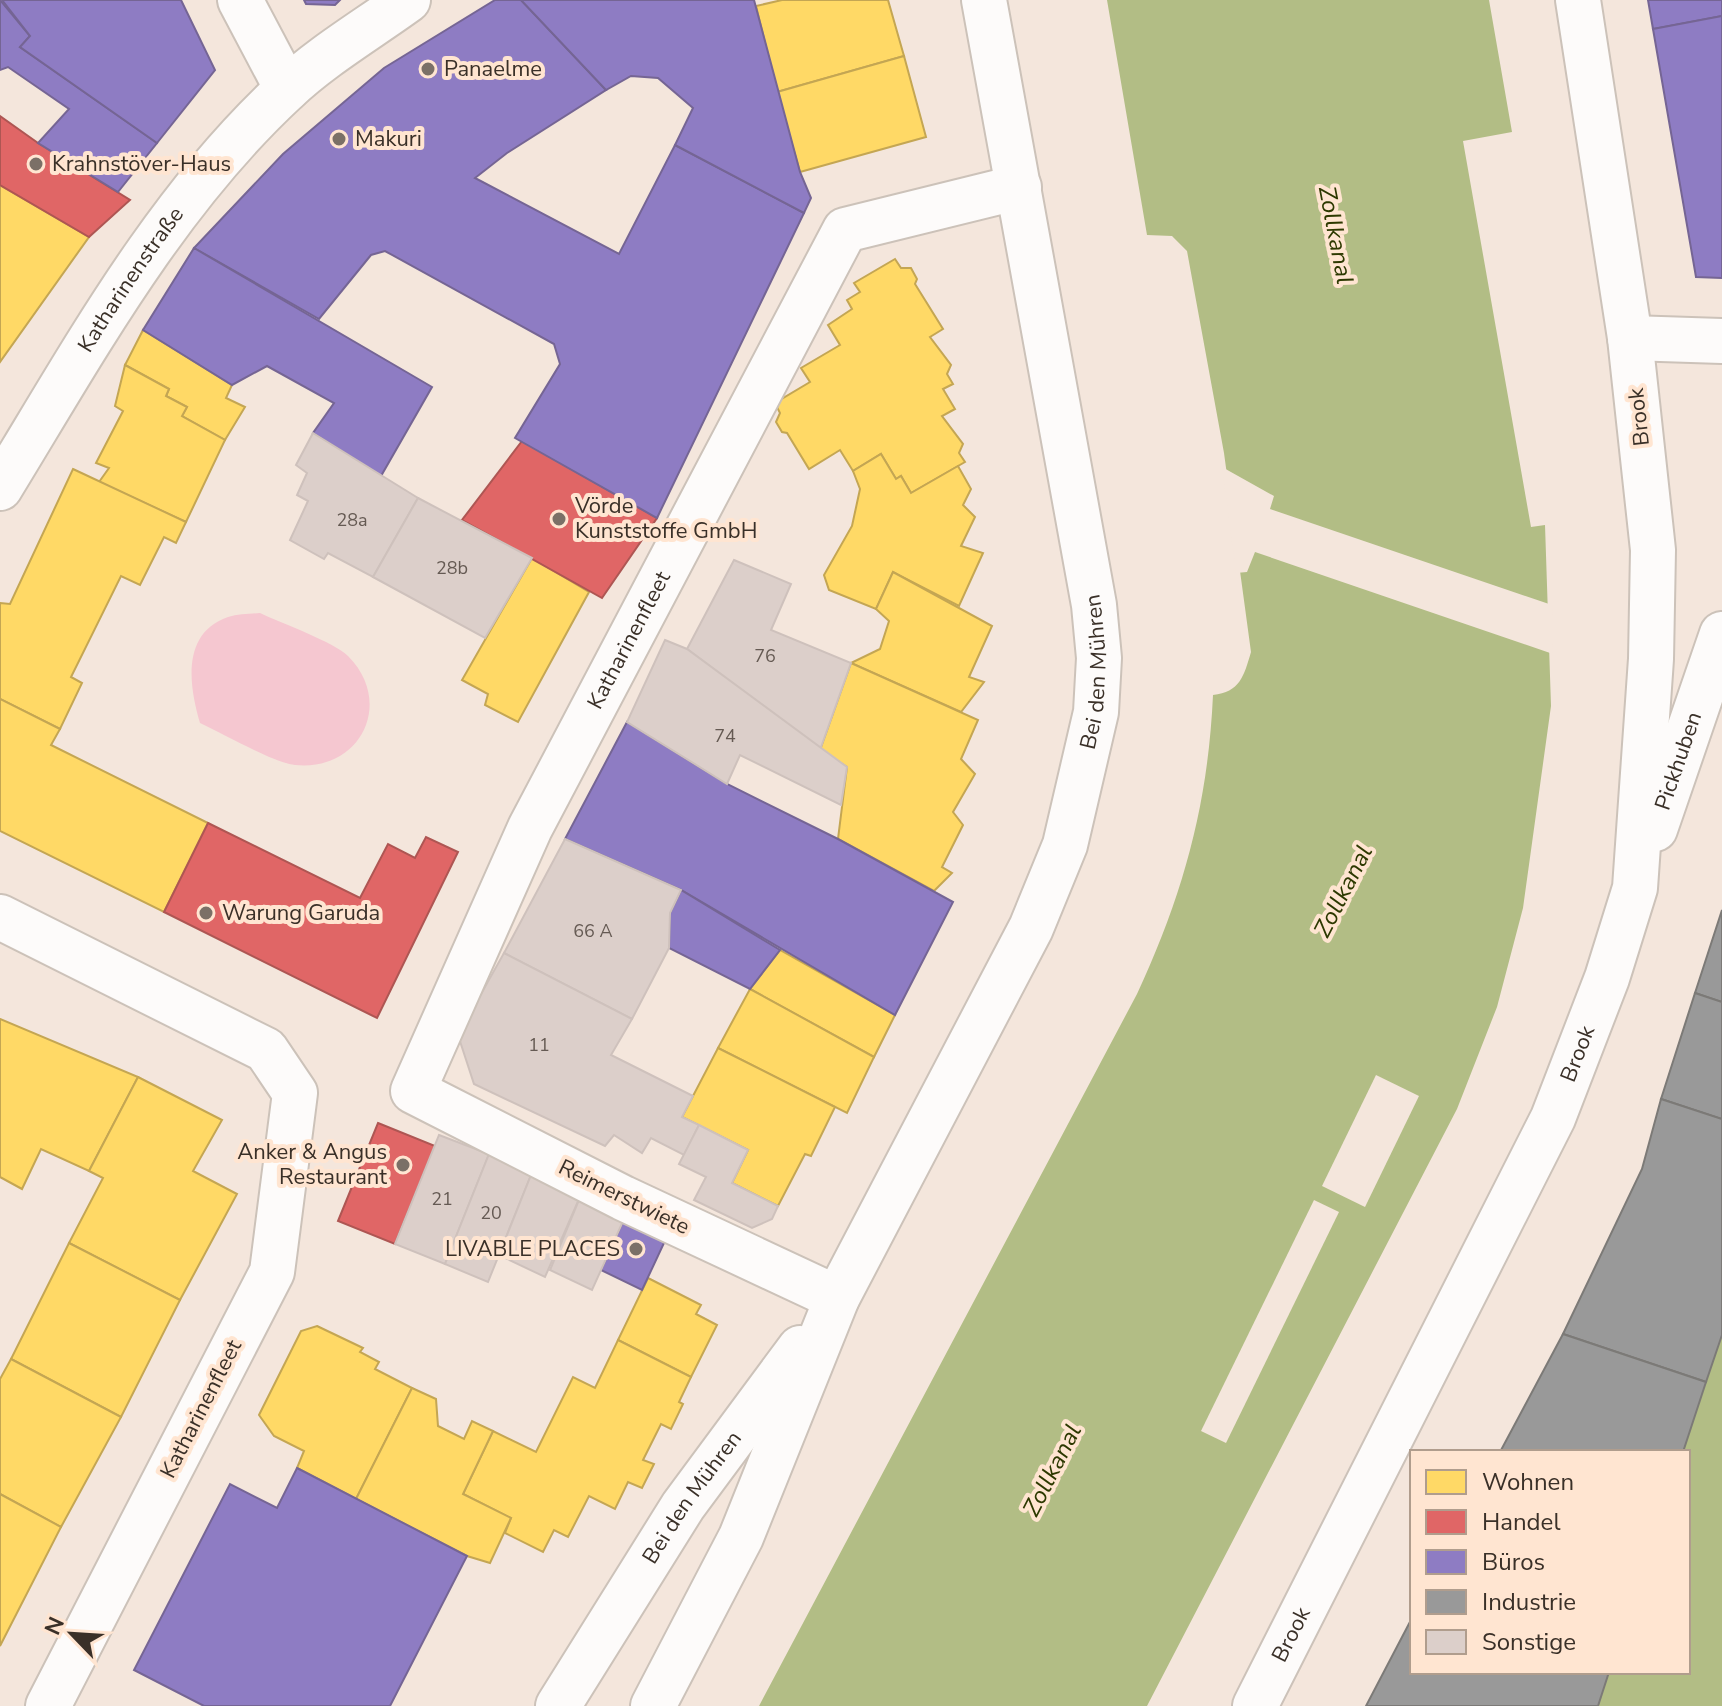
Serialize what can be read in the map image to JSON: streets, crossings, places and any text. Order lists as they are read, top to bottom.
{
  "streets": {
    "street": [
      "Katharinenstraße",
      "Brook",
      "Katharinenfleet",
      "Bei den Mühren",
      "Pickhuben",
      "Reimerstwiete"
    ]
  },
  "crossings": [
    ["Brook", "Pickhuben"],
    ["Katharinenfleet", "Bei den Mühren"],
    ["Katharinenfleet", "Reimerstwiete"],
    ["Bei den Mühren", "Reimerstwiete"]
  ],
  "water": ["Zollkanal"],
  "places": [
    "Panaelme",
    "Makuri",
    "Krahnstöver-Haus",
    "Vörde Kunststoffe GmbH",
    "Warung Garuda",
    "Anker & Angus Restaurant",
    "LIVABLE PLACES"
  ],
  "house_numbers": [
    "28a",
    "28b",
    "76",
    "74",
    "66 A",
    "11",
    "21",
    "20"
  ],
  "legend": [
    "Wohnen",
    "Handel",
    "Büros",
    "Industrie",
    "Sonstige"
  ],
  "north": "top left"
}
